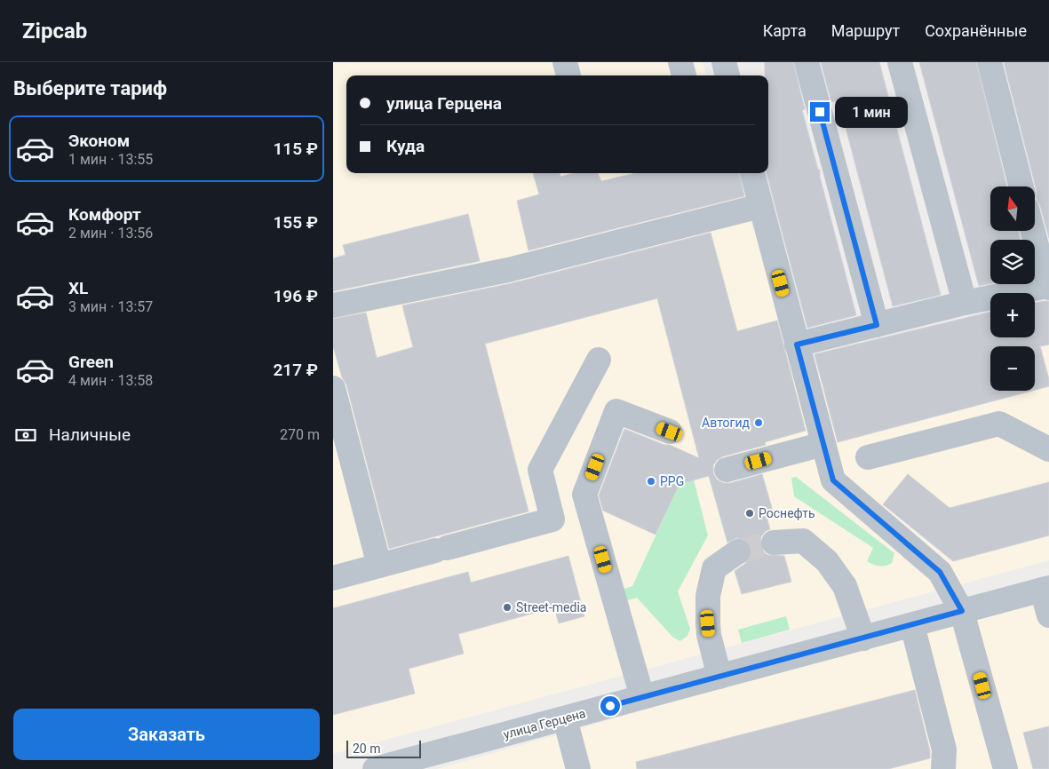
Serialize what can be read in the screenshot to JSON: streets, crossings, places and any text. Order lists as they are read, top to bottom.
{
  "streets": {
    "street": ["улица Герцена"]
  },
  "places": [
    "Автогид",
    "PPG",
    "Роснефть",
    "Street-media"
  ],
  "scale_bar": "20 m",
  "north": "top",
  "page": {
    "header": "Zipcab",
    "nav": ["Карта", "Маршрут", "Сохранённые"],
    "heading": "Выберите тариф",
    "banner": ["улица Герцена", "Куда"],
    "bubble": "1 мин",
    "list": [
      {
        "name": "Эконом",
        "note": "1 мин · 13:55",
        "value": "115 ₽"
      },
      {
        "name": "Комфорт",
        "note": "2 мин · 13:56",
        "value": "155 ₽"
      },
      {
        "name": "XL",
        "note": "3 мин · 13:57",
        "value": "196 ₽"
      },
      {
        "name": "Green",
        "note": "4 мин · 13:58",
        "value": "217 ₽"
      }
    ],
    "map_buttons": ["+", "−"],
    "pay": ["Наличные", "270 m"],
    "buttons": "Заказать",
    "scale": "20 m"
  }
}
